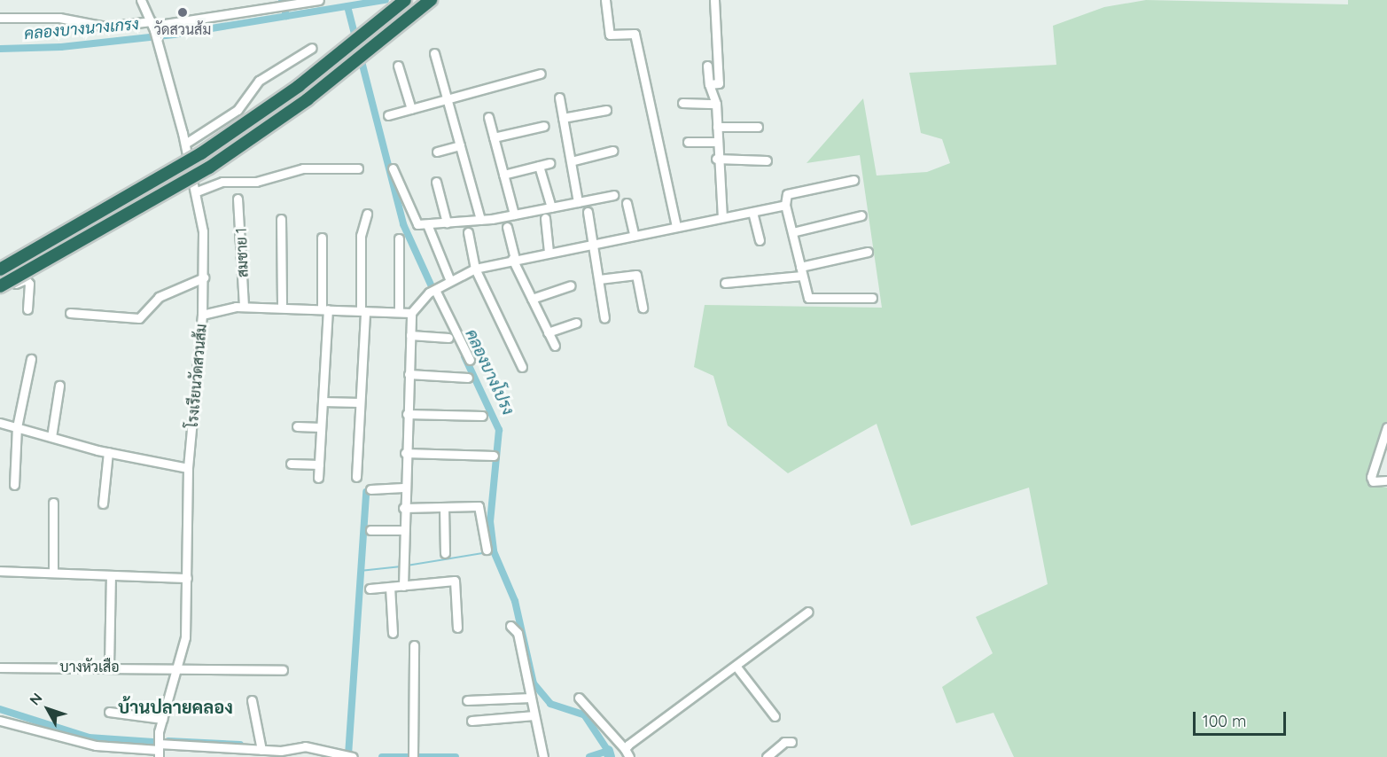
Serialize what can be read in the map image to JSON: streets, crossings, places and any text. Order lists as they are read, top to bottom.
{
  "streets": {
    "street": ["สมชาย 1", "โรงเรียนวัดสวนส้ม", "บางหัวเสือ"]
  },
  "crossings": [
    ["โรงเรียนวัดสวนส้ม", "บางหัวเสือ"]
  ],
  "districts": ["บ้านปลายคลอง"],
  "water": ["คลองบางนางเกรง", "คลองบางโปรง"],
  "places": ["วัดสวนส้ม"],
  "scale_bar": "100 m",
  "north": "top left"
}
